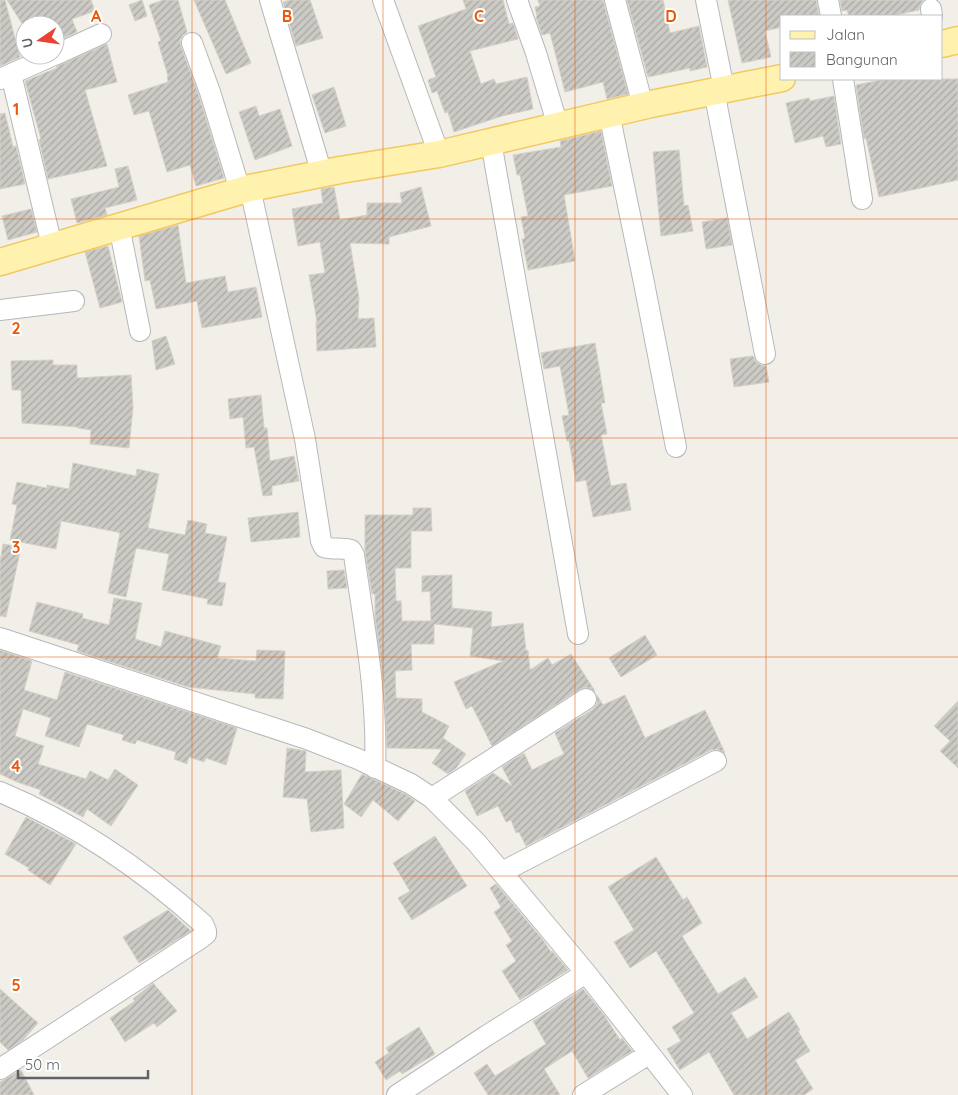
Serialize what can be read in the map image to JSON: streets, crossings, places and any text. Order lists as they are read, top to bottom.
{
  "legend": ["Jalan", "Bangunan"],
  "scale_bar": "50 m",
  "north": "left",
  "grid": {
    "columns": [
      "A",
      "B",
      "C",
      "D"
    ],
    "rows": [
      "1",
      "2",
      "3",
      "4",
      "5"
    ]
  }
}
